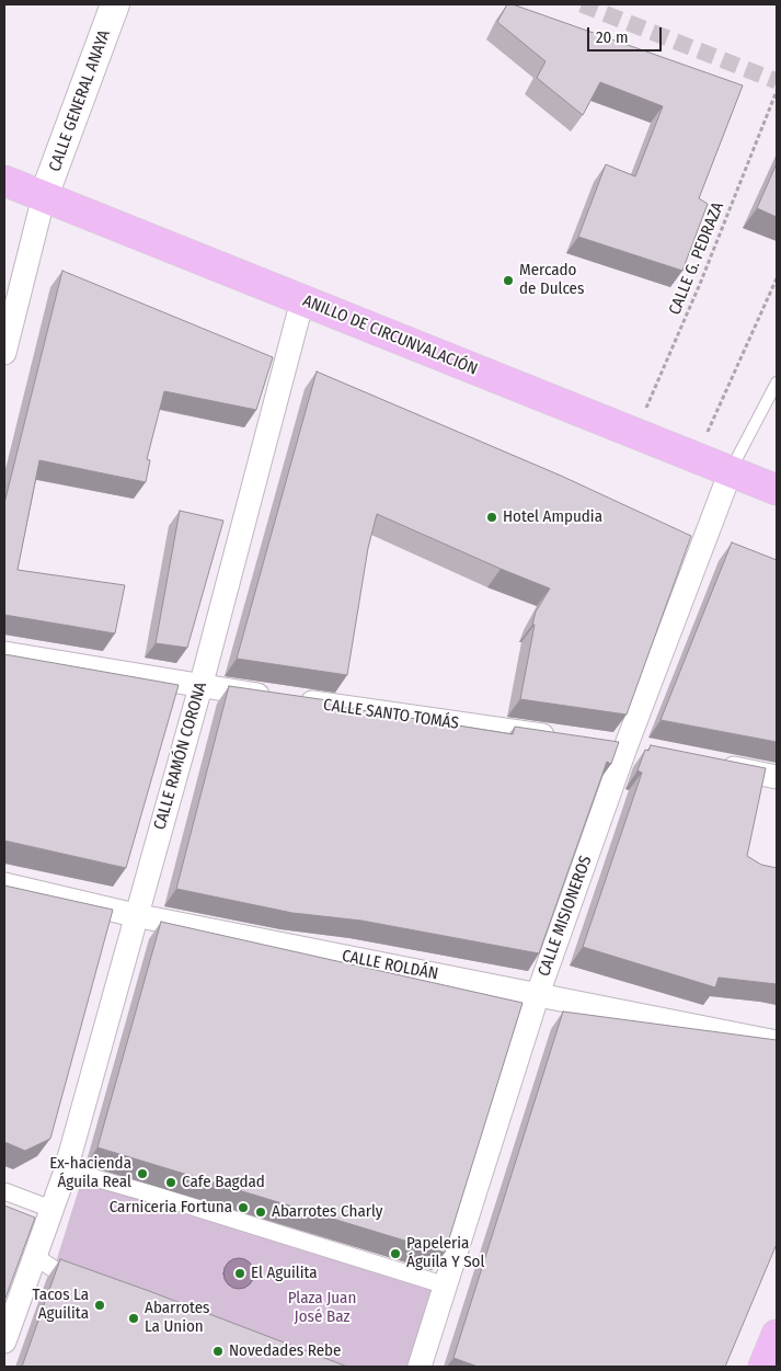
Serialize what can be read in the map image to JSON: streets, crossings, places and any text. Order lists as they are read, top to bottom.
{
  "streets": {
    "main road": ["ANILLO DE CIRCUNVALACIÓN"],
    "street": [
      "CALLE GENERAL ANAYA",
      "CALLE SANTO TOMÁS",
      "CALLE RAMÓN CORONA",
      "CALLE MISIONEROS",
      "CALLE ROLDÁN"
    ],
    "path": ["CALLE G. PEDRAZA"]
  },
  "crossings": [
    ["CALLE GENERAL ANAYA", "ANILLO DE CIRCUNVALACIÓN"],
    ["CALLE G. PEDRAZA", "ANILLO DE CIRCUNVALACIÓN"],
    ["ANILLO DE CIRCUNVALACIÓN", "CALLE RAMÓN CORONA"],
    ["ANILLO DE CIRCUNVALACIÓN", "CALLE MISIONEROS"],
    ["CALLE SANTO TOMÁS", "CALLE RAMÓN CORONA"],
    ["CALLE RAMÓN CORONA", "CALLE ROLDÁN"],
    ["CALLE MISIONEROS", "CALLE ROLDÁN"]
  ],
  "parks": ["Plaza Juan José Baz"],
  "places": [
    "Mercado de Dulces",
    "Hotel Ampudia",
    "Ex-hacienda Águila Real",
    "Cafe Bagdad",
    "Carniceria Fortuna",
    "Abarrotes Charly",
    "Papeleria Águila Y Sol",
    "El Aguilita",
    "Tacos La Aguilita",
    "Abarrotes La Union",
    "Novedades Rebe"
  ],
  "scale_bar": "20 m"
}
